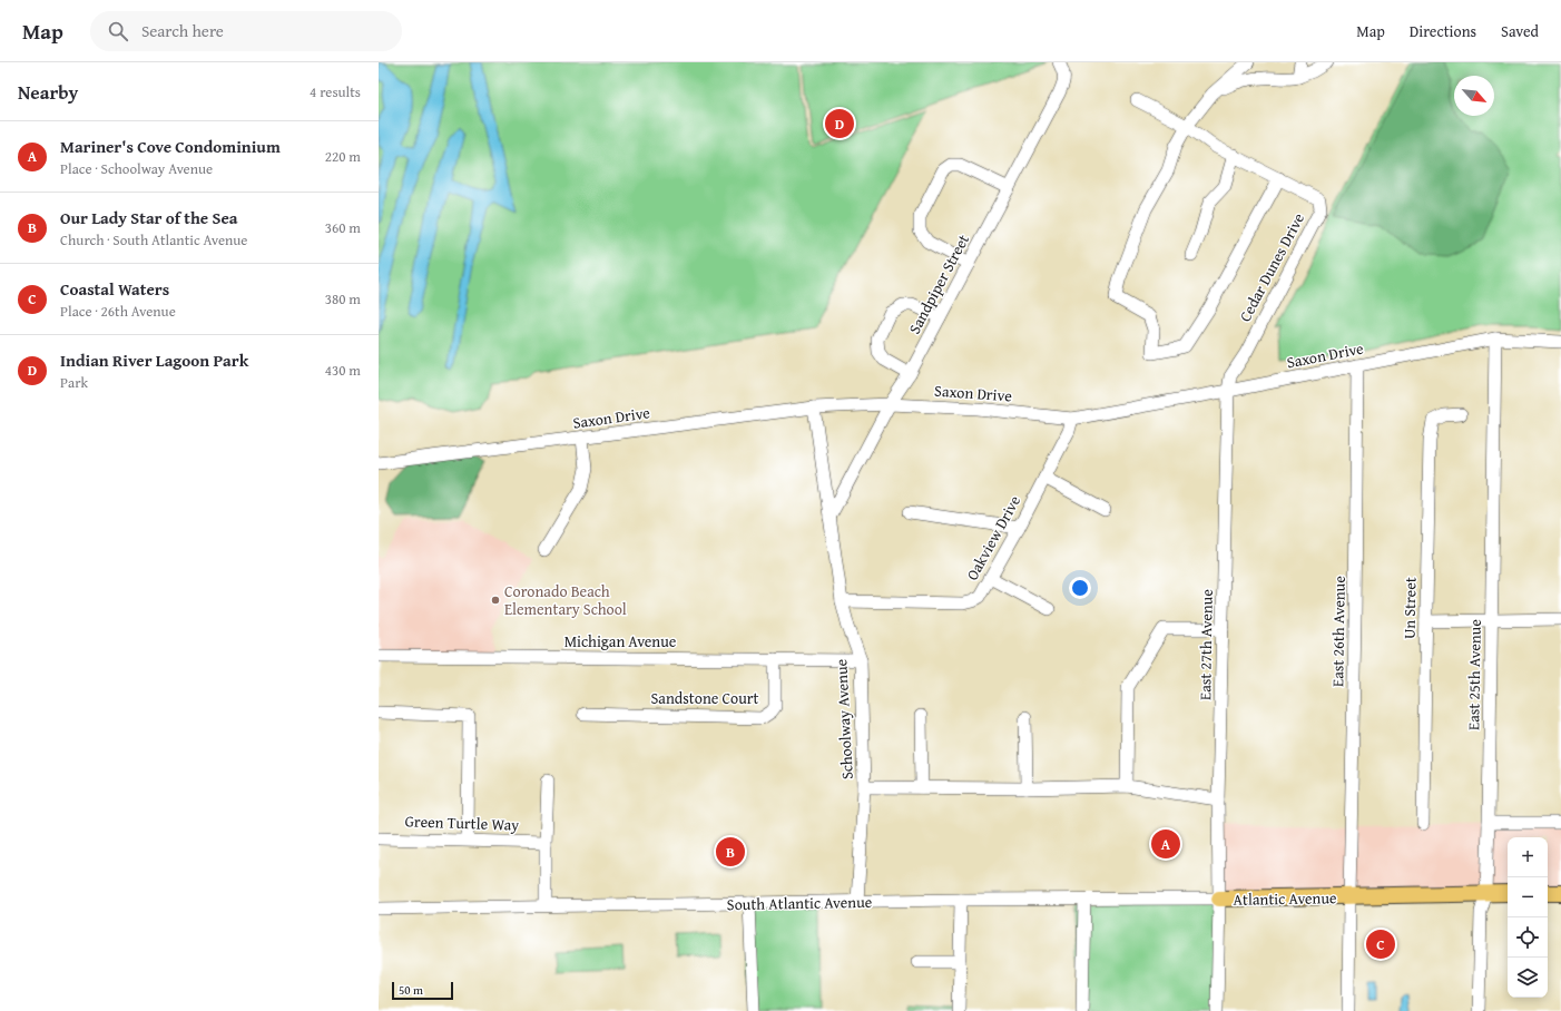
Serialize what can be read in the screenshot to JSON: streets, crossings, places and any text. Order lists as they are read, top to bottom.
{
  "streets": {
    "main road": ["Atlantic Avenue"],
    "street": [
      "Cedar Dunes Drive",
      "Sandpiper Street",
      "Saxon Drive",
      "Oakview Drive",
      "Un Street",
      "East 26th Avenue",
      "Michigan Avenue",
      "East 27th Avenue",
      "East 25th Avenue",
      "Sandstone Court",
      "Schoolway Avenue",
      "Green Turtle Way",
      "South Atlantic Avenue"
    ]
  },
  "crossings": [
    ["Cedar Dunes Drive", "Saxon Drive"],
    ["Cedar Dunes Drive", "East 27th Avenue"],
    ["Sandpiper Street", "Saxon Drive"],
    ["Sandpiper Street", "Schoolway Avenue"],
    ["Saxon Drive", "Oakview Drive"],
    ["Saxon Drive", "East 26th Avenue"],
    ["Saxon Drive", "East 27th Avenue"],
    ["Saxon Drive", "East 25th Avenue"],
    ["Saxon Drive", "Schoolway Avenue"],
    ["Oakview Drive", "Schoolway Avenue"],
    ["East 26th Avenue", "Atlantic Avenue"],
    ["Michigan Avenue", "Sandstone Court"],
    ["Michigan Avenue", "Schoolway Avenue"],
    ["East 27th Avenue", "Schoolway Avenue"],
    ["East 27th Avenue", "Atlantic Avenue"],
    ["East 27th Avenue", "South Atlantic Avenue"],
    ["Atlantic Avenue", "South Atlantic Avenue"]
  ],
  "places": ["Coronado Beach Elementary School"],
  "scale_bar": "50 m",
  "north": "bottom right",
  "page": {
    "header": "Map",
    "search": "Search here",
    "nav": ["Map", "Directions", "Saved"],
    "heading": ["Nearby", "4 results"],
    "pins": [
      "D",
      "A",
      "B",
      "C"
    ],
    "list": [
      {
        "mark": "A",
        "name": "Mariner's Cove Condominium",
        "note": "Place · Schoolway Avenue",
        "value": "220 m"
      },
      {
        "mark": "B",
        "name": "Our Lady Star of the Sea",
        "note": "Church · South Atlantic Avenue",
        "value": "360 m"
      },
      {
        "mark": "C",
        "name": "Coastal Waters",
        "note": "Place · 26th Avenue",
        "value": "380 m"
      },
      {
        "mark": "D",
        "name": "Indian River Lagoon Park",
        "note": "Park",
        "value": "430 m"
      }
    ],
    "map_buttons": ["+", "−"],
    "scale": "50 m"
  }
}
